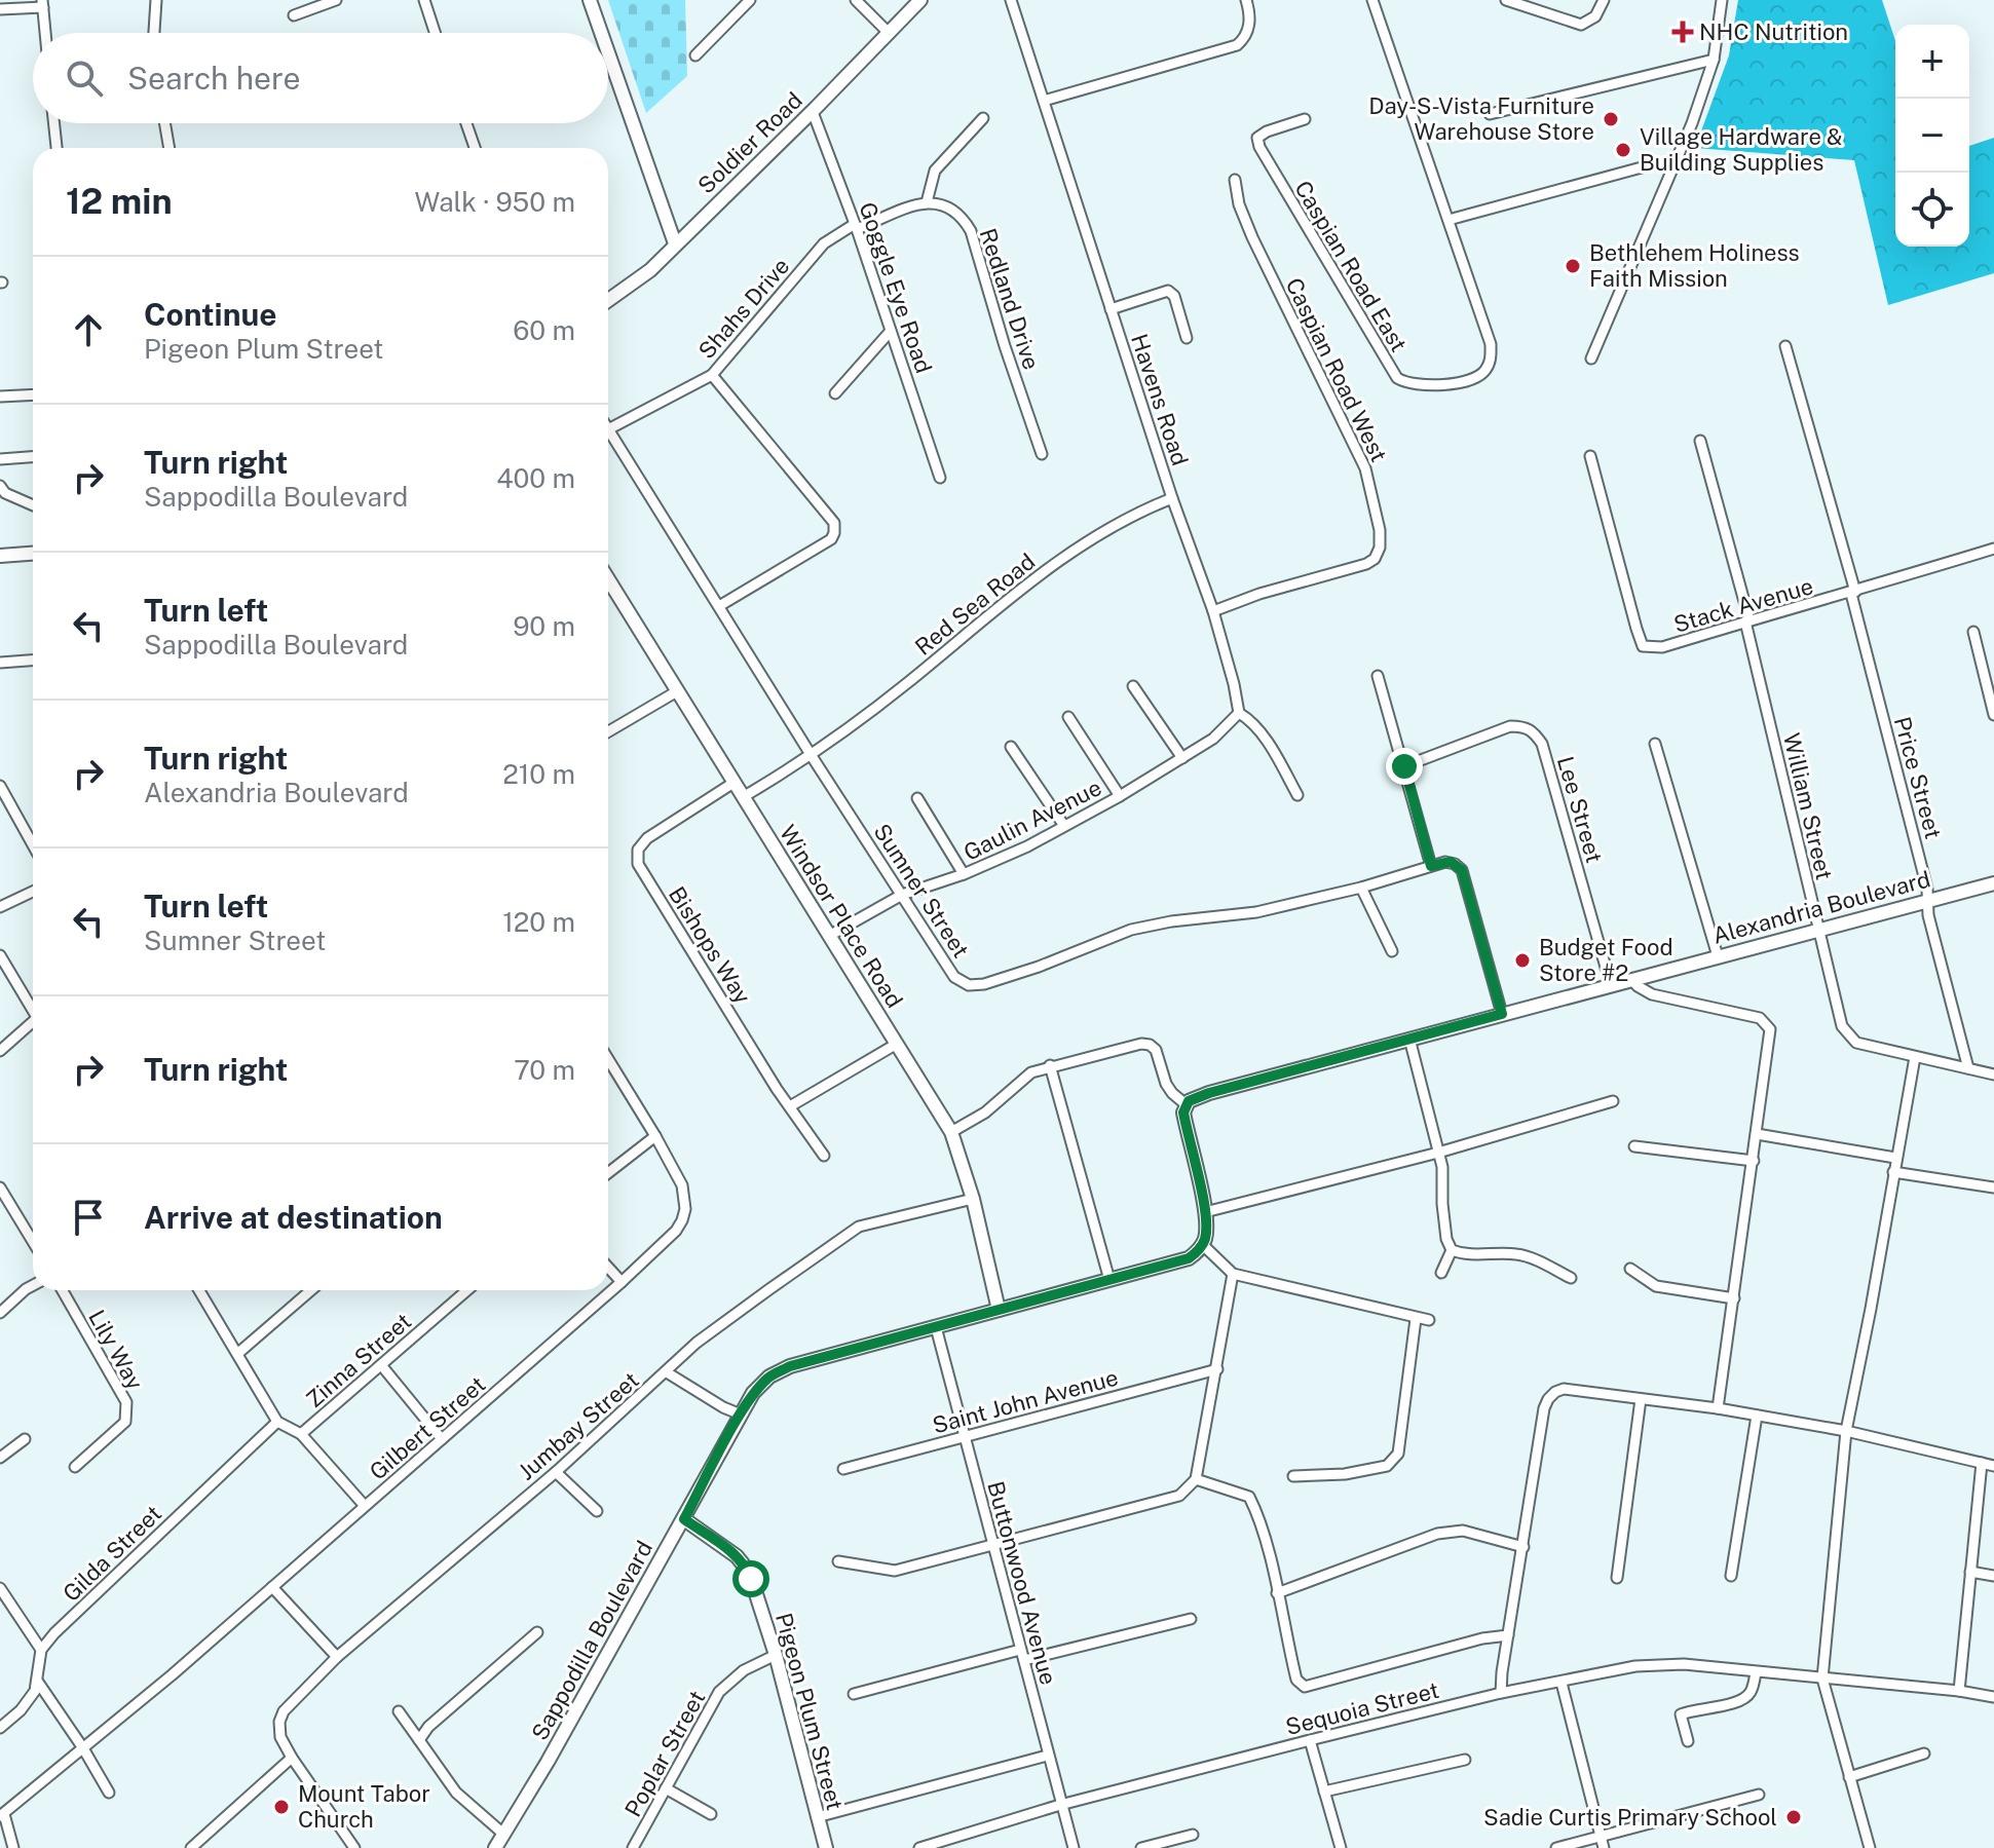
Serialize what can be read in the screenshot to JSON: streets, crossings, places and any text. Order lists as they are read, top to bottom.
{
  "streets": {
    "street": [
      "Soldier Road",
      "Caspian Road East",
      "Goggle Eye Road",
      "Redland Drive",
      "Shahs Drive",
      "Caspian Road West",
      "Havens Road",
      "Red Sea Road",
      "Stack Avenue",
      "Price Street",
      "William Street",
      "Lee Street",
      "Gaulin Avenue",
      "Sumner Street",
      "Alexandria Boulevard",
      "Windsor Place Road",
      "Bishops Way",
      "Lily Way",
      "Zinna Street",
      "Saint John Avenue",
      "Jumbay Street",
      "Gilbert Street",
      "Gilda Street",
      "Buttonwood Avenue",
      "Sappodilla Boulevard",
      "Sequoia Street",
      "Pigeon Plum Street",
      "Poplar Street"
    ]
  },
  "crossings": [
    ["Soldier Road", "Goggle Eye Road"],
    ["Goggle Eye Road", "Shahs Drive"],
    ["Shahs Drive", "Sumner Street"],
    ["Caspian Road West", "Havens Road"],
    ["Havens Road", "Red Sea Road"],
    ["Havens Road", "Gaulin Avenue"],
    ["Red Sea Road", "Sumner Street"],
    ["Red Sea Road", "Windsor Place Road"],
    ["Stack Avenue", "Price Street"],
    ["Stack Avenue", "William Street"],
    ["Price Street", "Alexandria Boulevard"],
    ["William Street", "Alexandria Boulevard"],
    ["Lee Street", "Alexandria Boulevard"],
    ["Gaulin Avenue", "Sumner Street"],
    ["Gaulin Avenue", "Windsor Place Road"],
    ["Windsor Place Road", "Bishops Way"],
    ["Windsor Place Road", "Jumbay Street"],
    ["Windsor Place Road", "Sappodilla Boulevard"],
    ["Saint John Avenue", "Buttonwood Avenue"],
    ["Buttonwood Avenue", "Sappodilla Boulevard"],
    ["Buttonwood Avenue", "Sequoia Street"],
    ["Sappodilla Boulevard", "Pigeon Plum Street"],
    ["Pigeon Plum Street", "Poplar Street"]
  ],
  "places": {
    "health": ["NHC Nutrition"],
    "other": [
      "Day-S-Vista Furniture Warehouse Store",
      "Village Hardware & Building Supplies",
      "Bethlehem Holiness Faith Mission",
      "Budget Food Store #2",
      "Mount Tabor Church",
      "Sadie Curtis Primary School"
    ]
  },
  "page": {
    "map_buttons": ["+", "−"],
    "search": "Search here",
    "heading": ["12 min", "Walk · 950 m"],
    "list": [
      ["Continue", "Pigeon Plum Street", "60 m"],
      ["Turn right", "Sappodilla Boulevard", "400 m"],
      ["Turn left", "Sappodilla Boulevard", "90 m"],
      ["Turn right", "Alexandria Boulevard", "210 m"],
      ["Turn left", "Sumner Street", "120 m"],
      ["Turn right", "70 m"],
      "Arrive at destination"
    ]
  }
}
